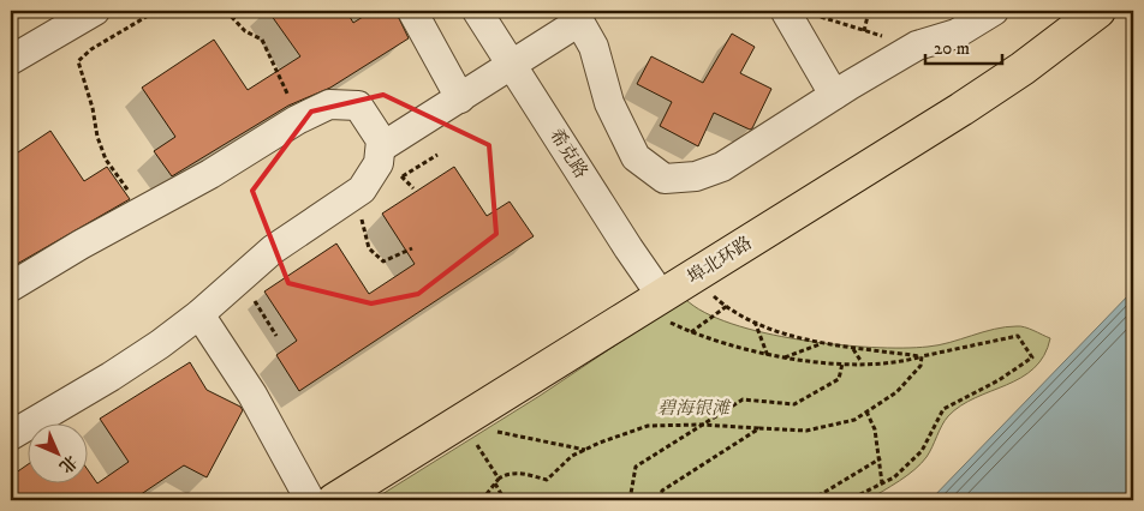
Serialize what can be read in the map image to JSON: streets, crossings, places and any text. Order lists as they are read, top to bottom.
{
  "streets": {
    "main road": ["埠北环路"],
    "street": ["希克路"]
  },
  "crossings": [
    ["希克路", "埠北环路"]
  ],
  "parks": ["碧海银滩"],
  "scale_bar": "20 m",
  "north": "bottom right"
}
